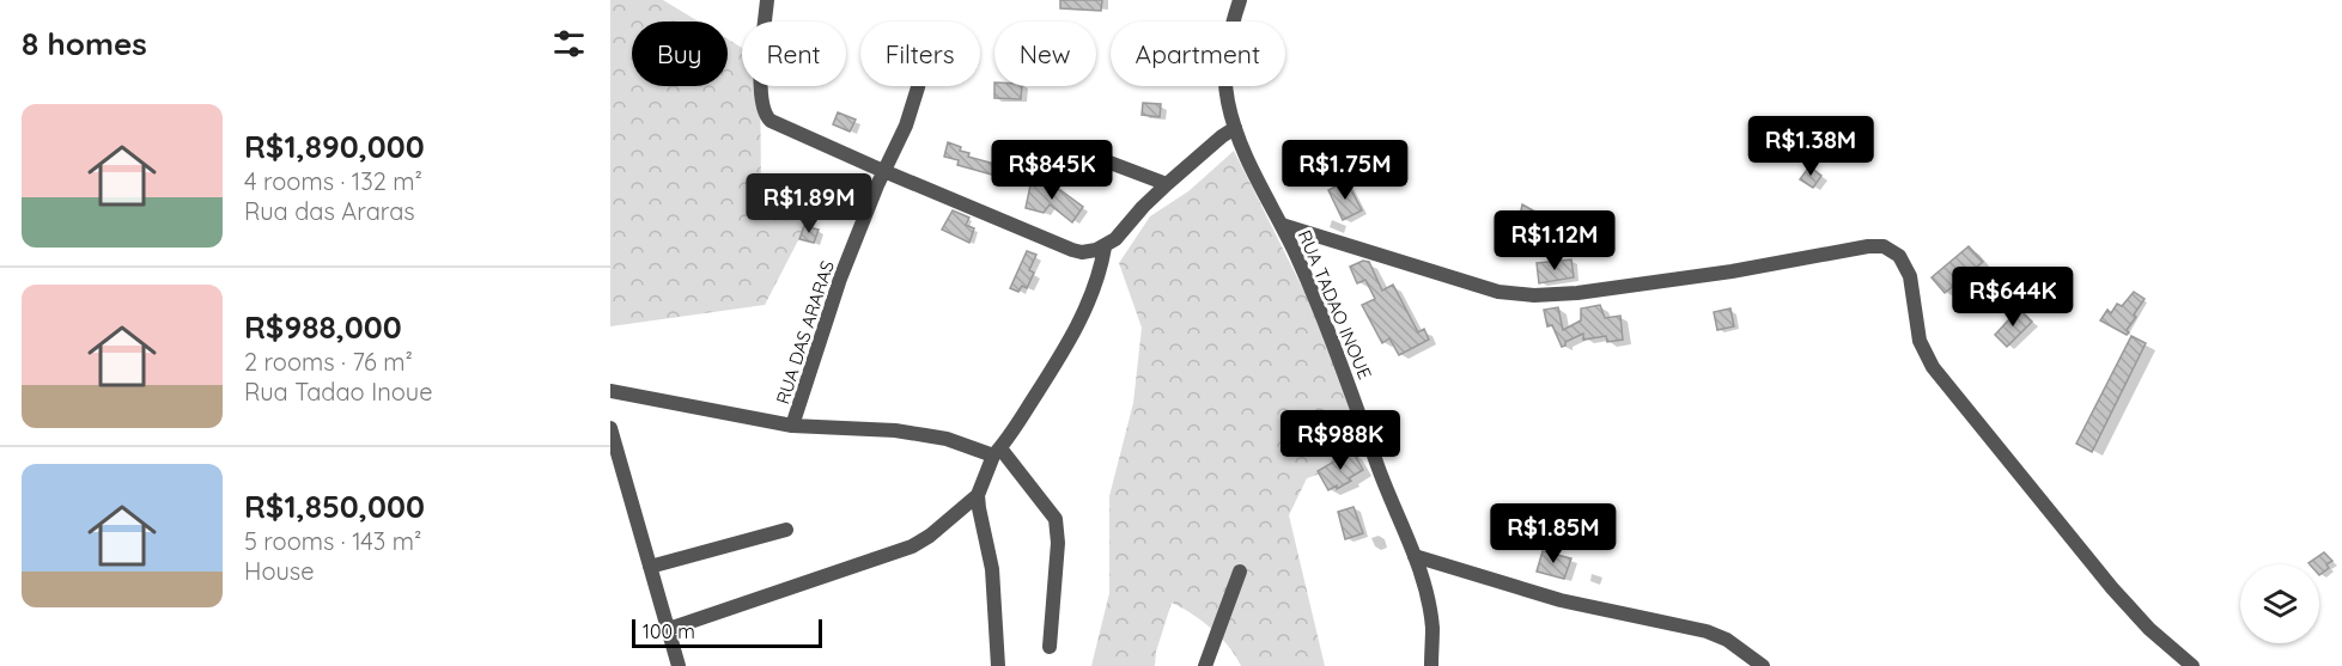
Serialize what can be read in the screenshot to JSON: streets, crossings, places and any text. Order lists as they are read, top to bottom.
{
  "streets": {
    "street": ["RUA TADAO INOUE", "RUA DAS ARARAS"]
  },
  "scale_bar": "100 m",
  "page": {
    "heading": "8 homes",
    "chip": [
      "Buy",
      "Rent",
      "Filters",
      "New",
      "Apartment"
    ],
    "list": [
      {
        "name": "R$1,890,000",
        "note": "4 rooms · 132 m² · Rua das Araras"
      },
      {
        "name": "R$988,000",
        "note": "2 rooms · 76 m² · Rua Tadao Inoue"
      },
      {
        "name": "R$1,850,000",
        "note": "5 rooms · 143 m² · House"
      }
    ],
    "price": [
      "R$1.38M",
      "R$845K",
      "R$1.75M",
      "R$1.89M",
      "R$1.12M",
      "R$644K",
      "R$988K",
      "R$1.85M"
    ],
    "scale": "100 m"
  }
}
